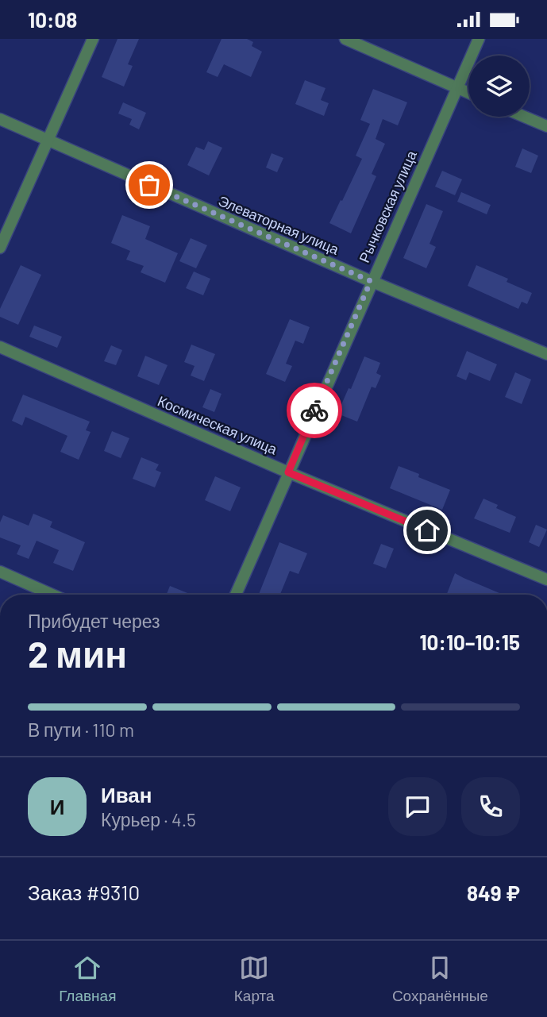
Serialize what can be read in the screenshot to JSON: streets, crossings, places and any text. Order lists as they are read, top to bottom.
{
  "streets": {
    "street": ["Рычковская улица", "Элеваторная улица", "Космическая улица"]
  },
  "crossings": [
    ["Рычковская улица", "Элеваторная улица"],
    ["Рычковская улица", "Космическая улица"]
  ],
  "page": {
    "status": "10:08",
    "heading": ["2 мин", "Прибудет через", "10:10–10:15"],
    "panel": [
      "Иван",
      "Курьер · 4.5",
      "Заказ #9310",
      "849 ₽"
    ],
    "bar": "В пути · 110 m",
    "round": "И",
    "tabs": ["Главная", "Карта", "Сохранённые"]
  }
}
